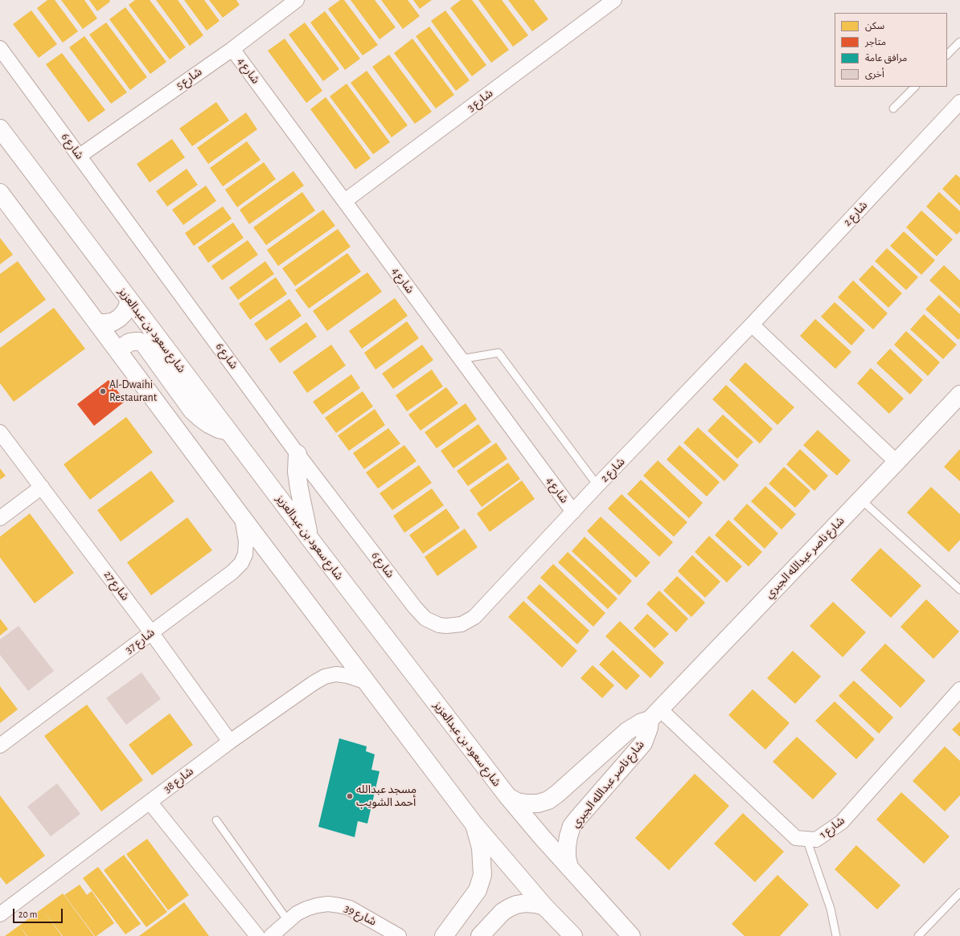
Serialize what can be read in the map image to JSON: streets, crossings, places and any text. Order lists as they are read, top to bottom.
{
  "streets": {
    "main road": ["شارع سعود بن عبدالعزيز", "شارع ناصر عبدالله الجبري"],
    "street": [
      "شارع 4",
      "شارع 5",
      "شارع 3",
      "شارع 6",
      "شارع 2",
      "شارع 27",
      "شارع 37",
      "شارع 38",
      "شارع 1",
      "شارع 39"
    ]
  },
  "crossings": [
    ["شارع 4", "شارع 5"],
    ["شارع 4", "شارع 3"],
    ["شارع 4", "شارع 2"],
    ["شارع 5", "شارع 6"],
    ["شارع 6", "شارع 2"],
    ["شارع سعود بن عبدالعزيز", "شارع ناصر عبدالله الجبري"],
    ["شارع ناصر عبدالله الجبري", "شارع 1"],
    ["شارع 27", "شارع 37"],
    ["شارع 27", "شارع 38"]
  ],
  "places": ["Al-Dwaihi Restaurant", "مسجد عبدالله أحمد الشويب"],
  "legend": [
    "سكن",
    "متاجر",
    "مرافق عامة",
    "أخرى"
  ],
  "scale_bar": "20 m"
}
